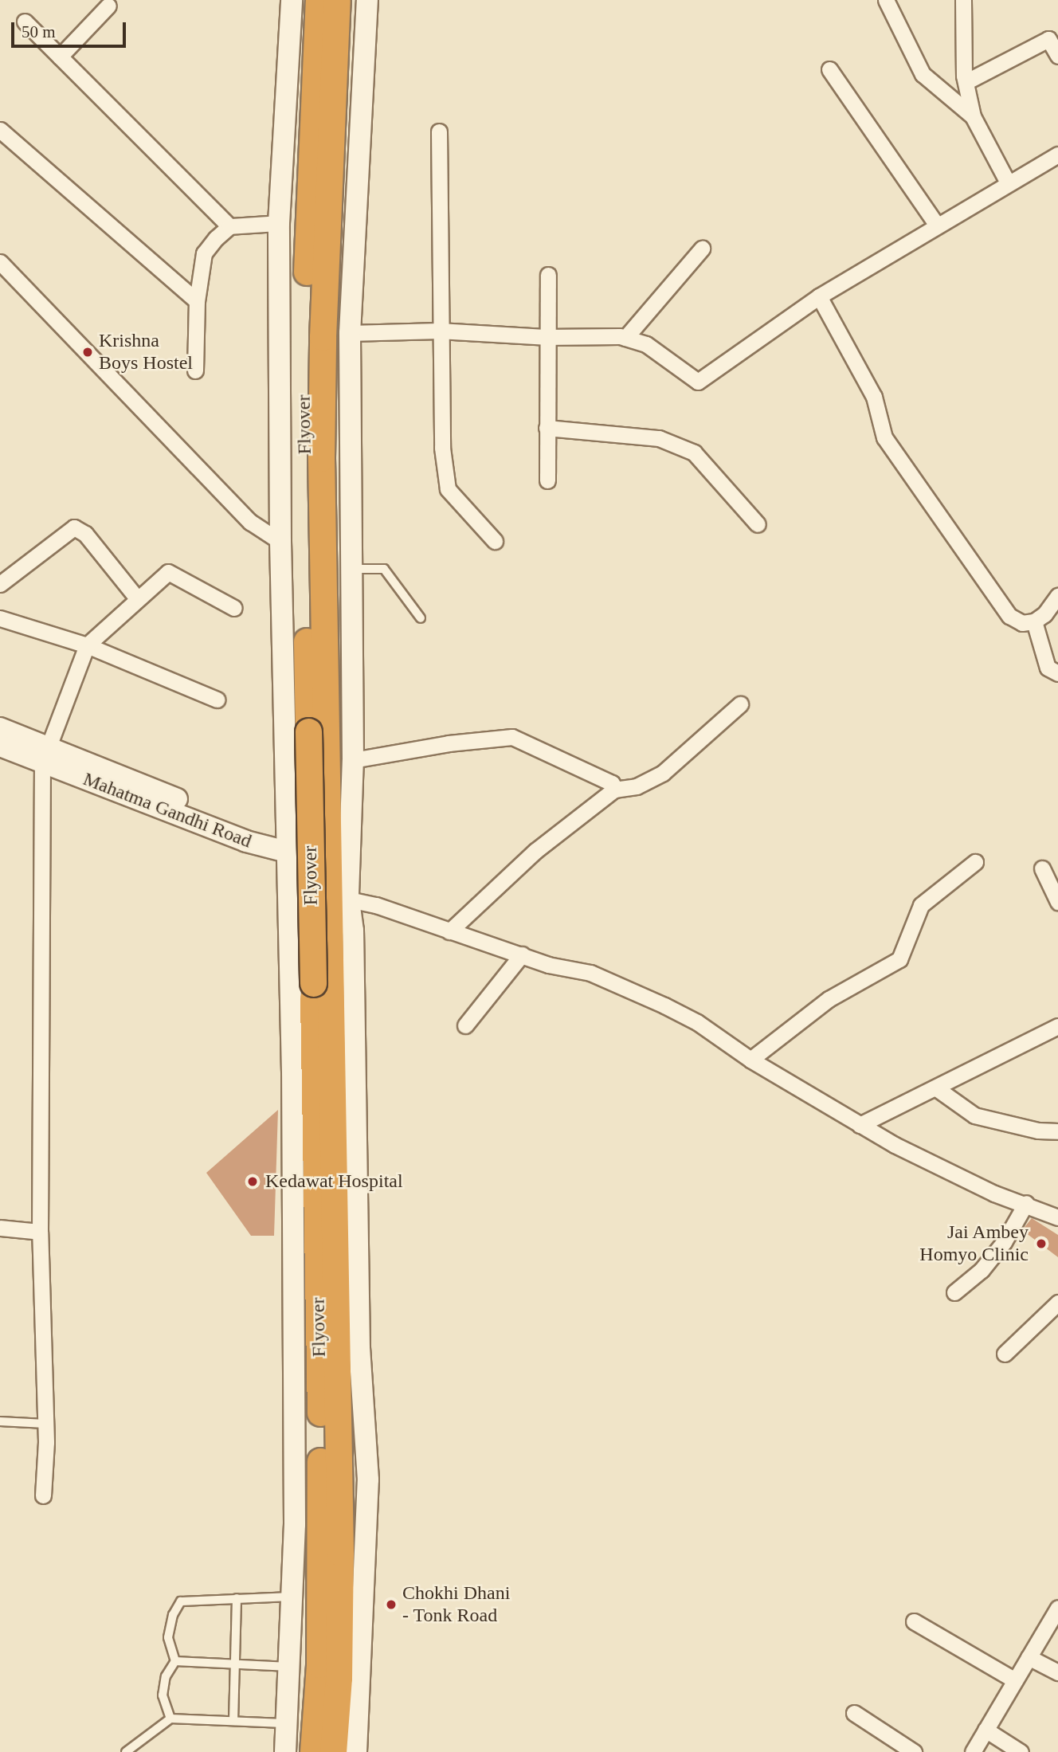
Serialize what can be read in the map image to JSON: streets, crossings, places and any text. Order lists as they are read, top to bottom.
{
  "streets": {
    "highway": ["Flyover"],
    "street": ["Mahatma Gandhi Road"]
  },
  "places": [
    "Krishna Boys Hostel",
    "Kedawat Hospital",
    "Jai Ambey Homyo Clinic",
    "Chokhi Dhani - Tonk Road"
  ],
  "scale_bar": "50 m"
}
